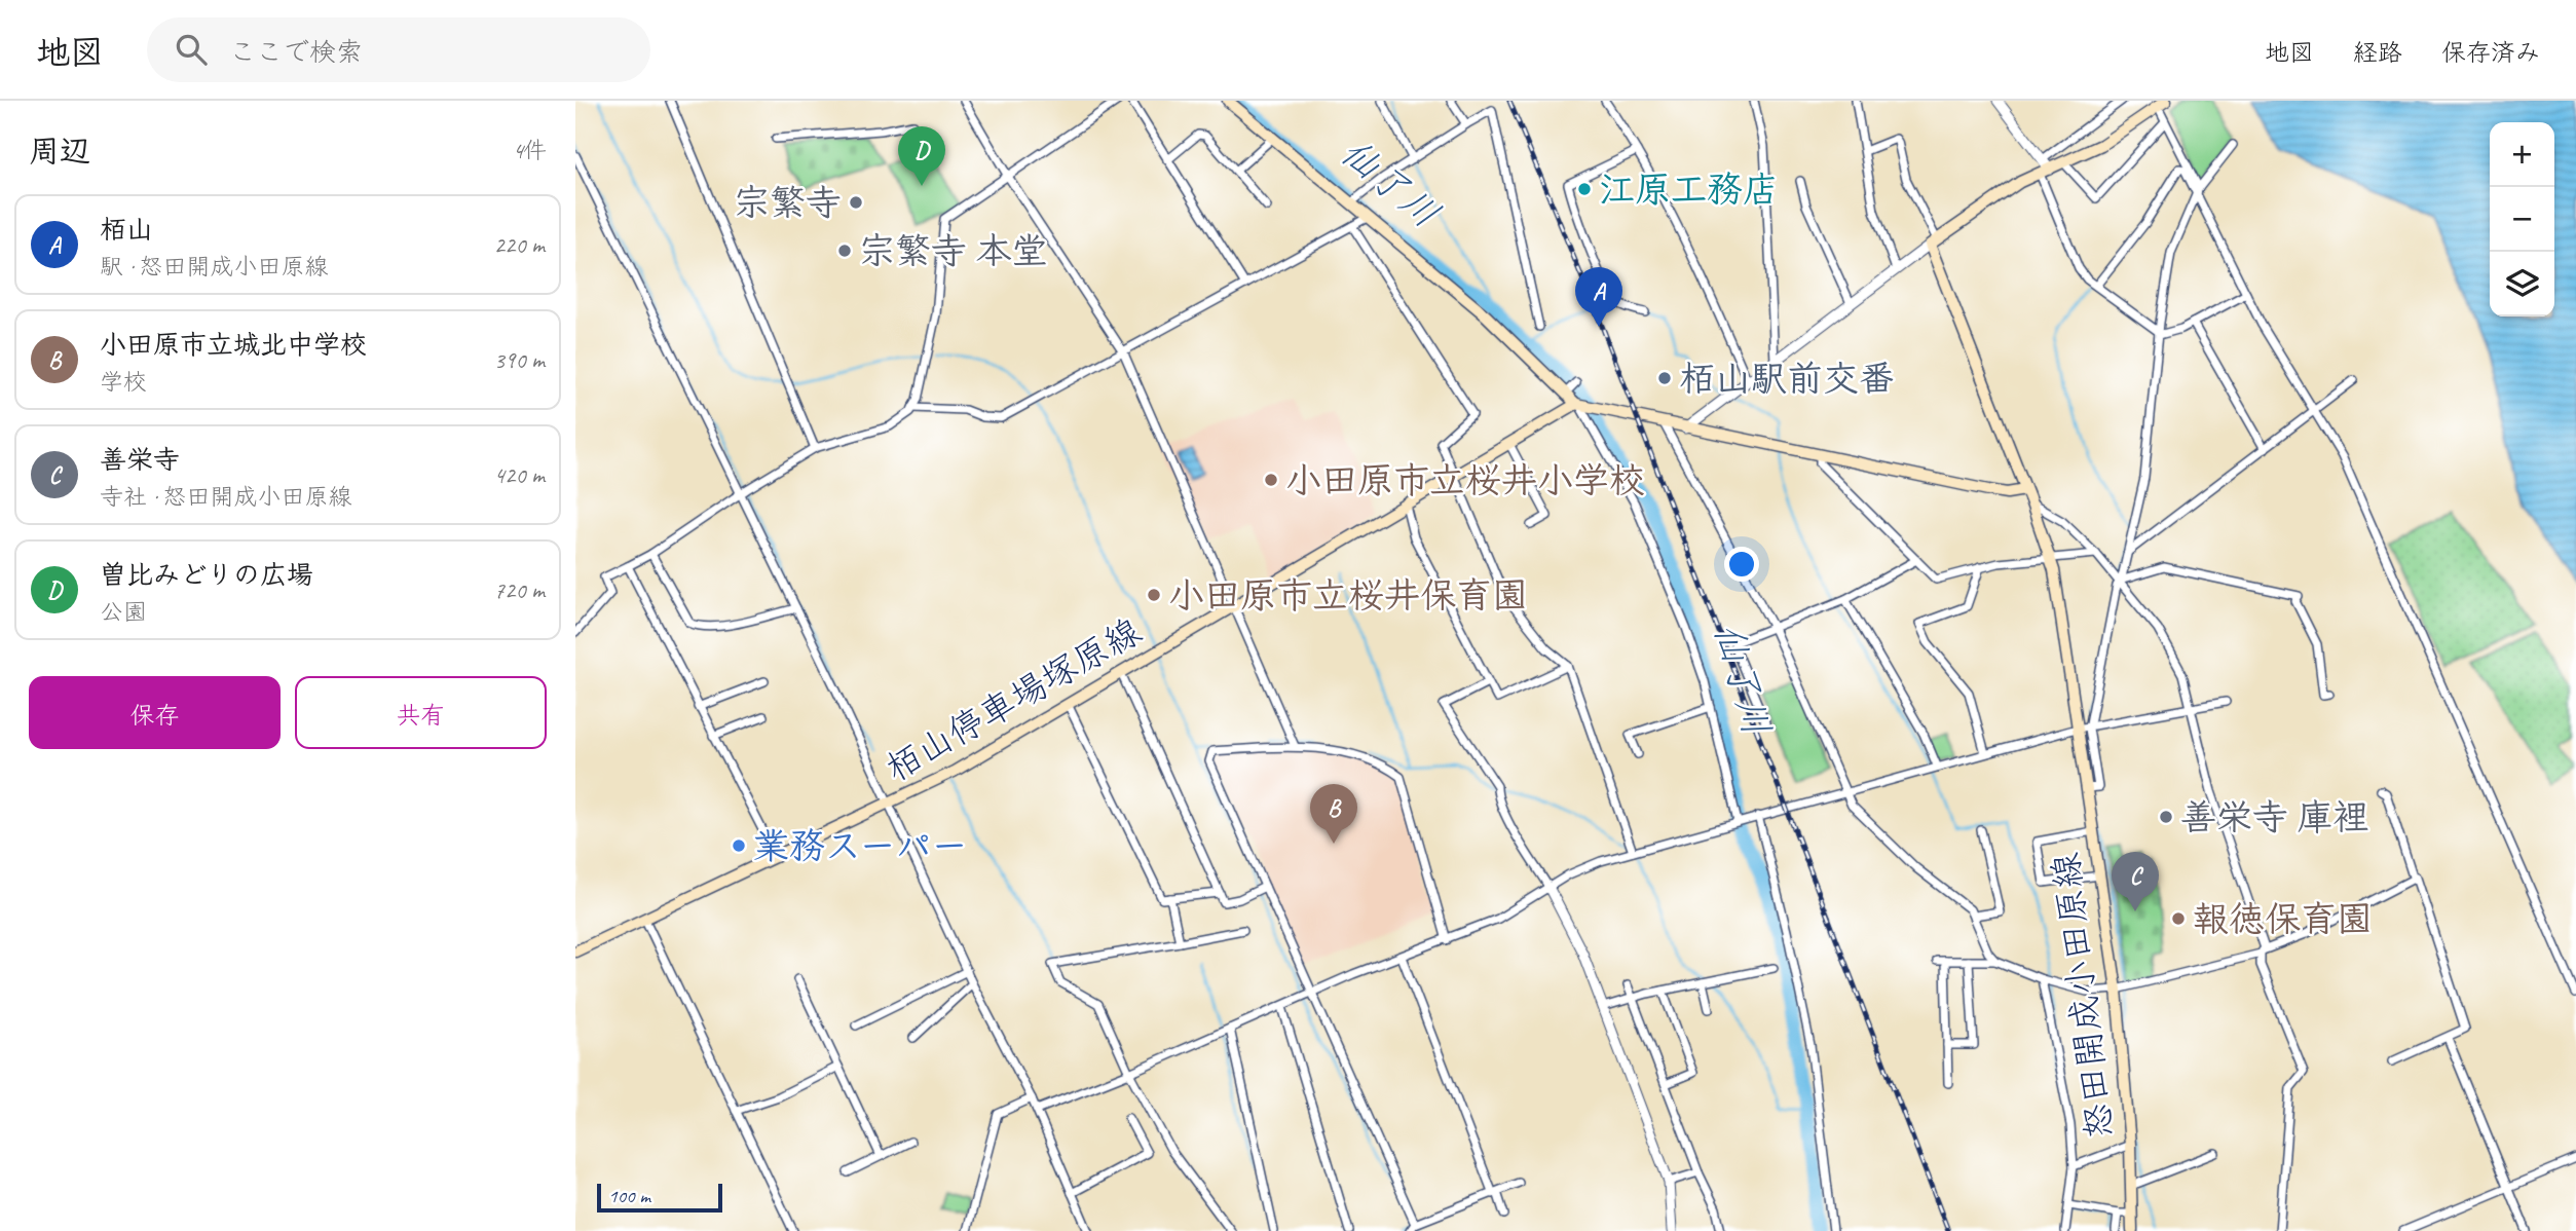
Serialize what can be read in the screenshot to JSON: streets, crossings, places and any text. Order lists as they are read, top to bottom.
{
  "streets": {
    "main road": ["栢山停車場塚原線", "怒田開成小田原線"]
  },
  "water": ["仙了川"],
  "places": [
    "江原工務店",
    "宗繁寺",
    "宗繁寺 本堂",
    "栢山駅前交番",
    "小田原市立桜井小学校",
    "小田原市立桜井保育園",
    "善栄寺 庫裡",
    "業務スーパー",
    "報徳保育園"
  ],
  "scale_bar": "100 m",
  "page": {
    "header": "地図",
    "search": "ここで検索",
    "nav": ["地図", "経路", "保存済み"],
    "heading": ["周辺", "4件"],
    "map_buttons": ["+", "−"],
    "pins": [
      "D",
      "A",
      "B",
      "C"
    ],
    "list": [
      {
        "mark": "A",
        "name": "栢山",
        "note": "駅 · 怒田開成小田原線",
        "value": "220 m"
      },
      {
        "mark": "B",
        "name": "小田原市立城北中学校",
        "note": "学校",
        "value": "390 m"
      },
      {
        "mark": "C",
        "name": "善栄寺",
        "note": "寺社 · 怒田開成小田原線",
        "value": "420 m"
      },
      {
        "mark": "D",
        "name": "曽比みどりの広場",
        "note": "公園",
        "value": "720 m"
      }
    ],
    "buttons": ["保存", "共有"],
    "scale": "100 m"
  }
}
